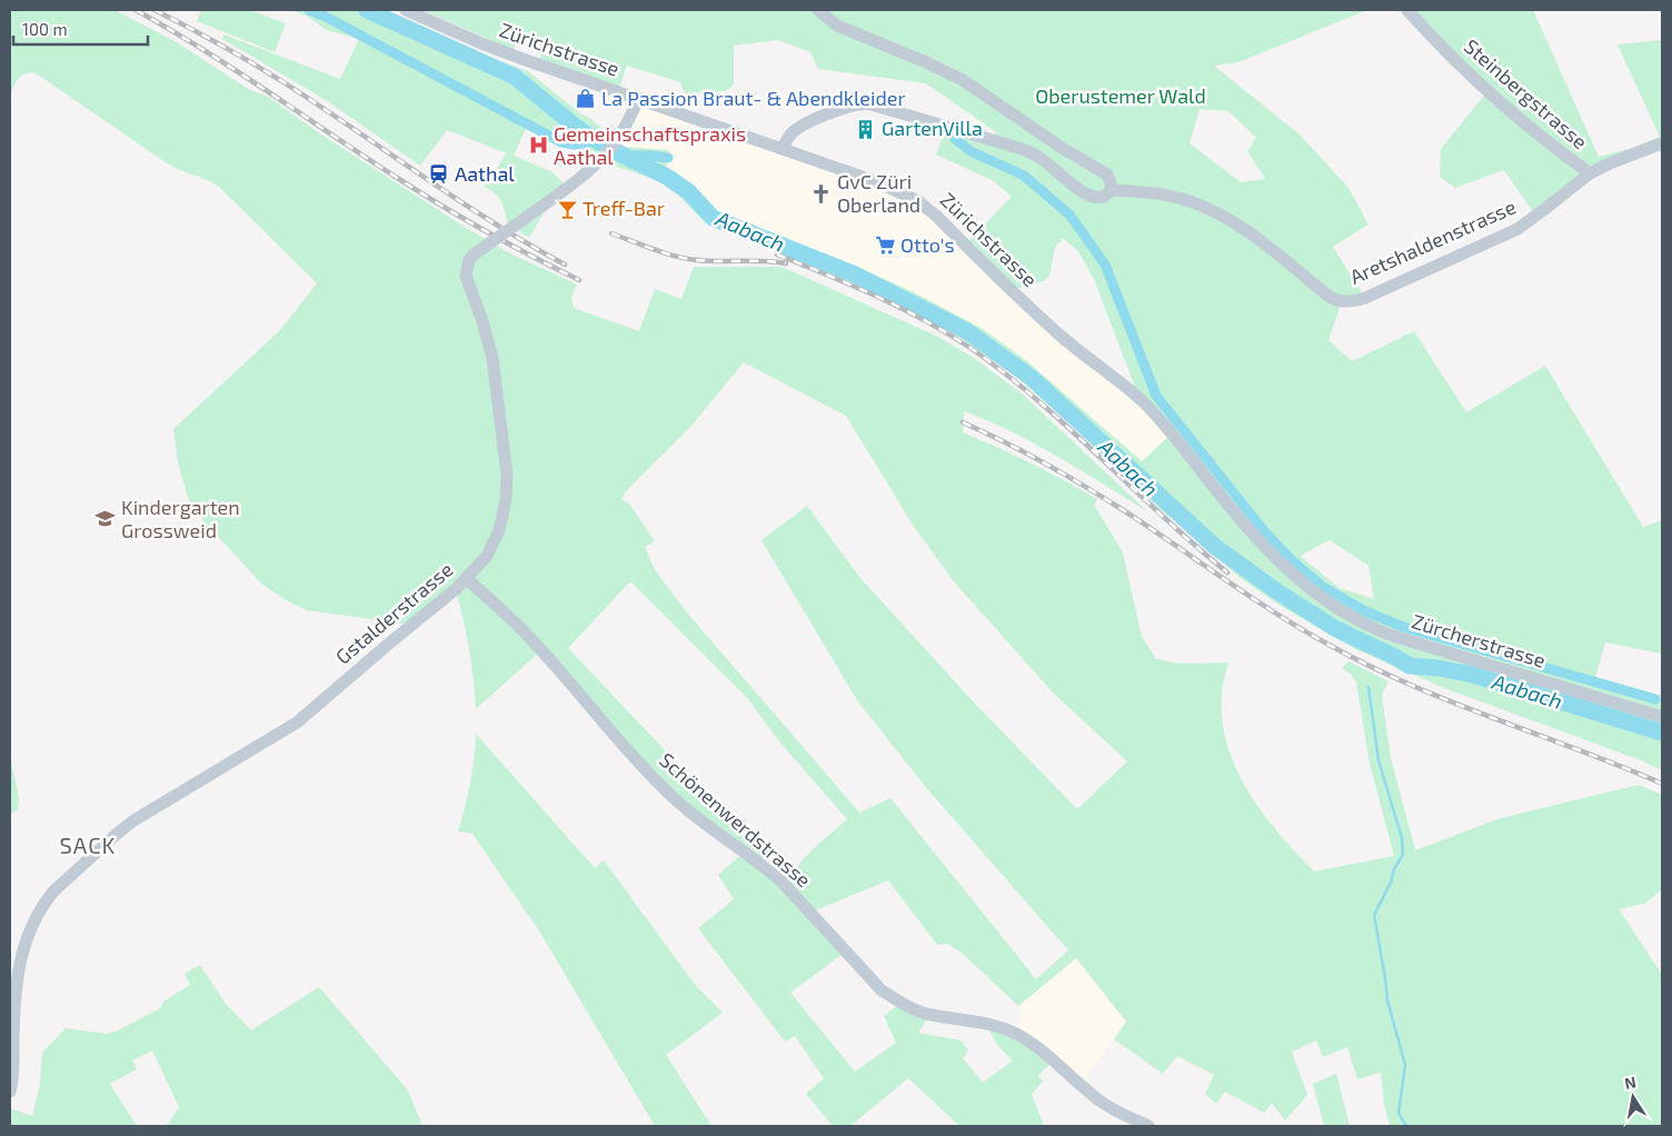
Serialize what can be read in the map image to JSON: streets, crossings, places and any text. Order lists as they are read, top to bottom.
{
  "streets": {
    "street": [
      "Zürichstrasse",
      "Steinbergstrasse",
      "Aretshaldenstrasse",
      "Gstalderstrasse",
      "Zürcherstrasse",
      "Schönenwerdstrasse"
    ]
  },
  "crossings": [
    ["Zürichstrasse", "Aretshaldenstrasse"],
    ["Zürichstrasse", "Gstalderstrasse"],
    ["Zürichstrasse", "Zürcherstrasse"],
    ["Steinbergstrasse", "Aretshaldenstrasse"],
    ["Gstalderstrasse", "Schönenwerdstrasse"]
  ],
  "districts": ["SACK"],
  "water": ["Aabach"],
  "parks": ["Oberustemer Wald"],
  "places": {
    "shop": ["La Passion Braut- & Abendkleider"],
    "building": ["GartenVilla"],
    "hospital": ["Gemeinschaftspraxis Aathal"],
    "station": ["Aathal"],
    "church": ["GvC Züri Oberland"],
    "bar": ["Treff-Bar"],
    "supermarket": ["Otto's"],
    "school or university": ["Kindergarten Grossweid"]
  },
  "scale_bar": "100 m",
  "north": "top"
}
